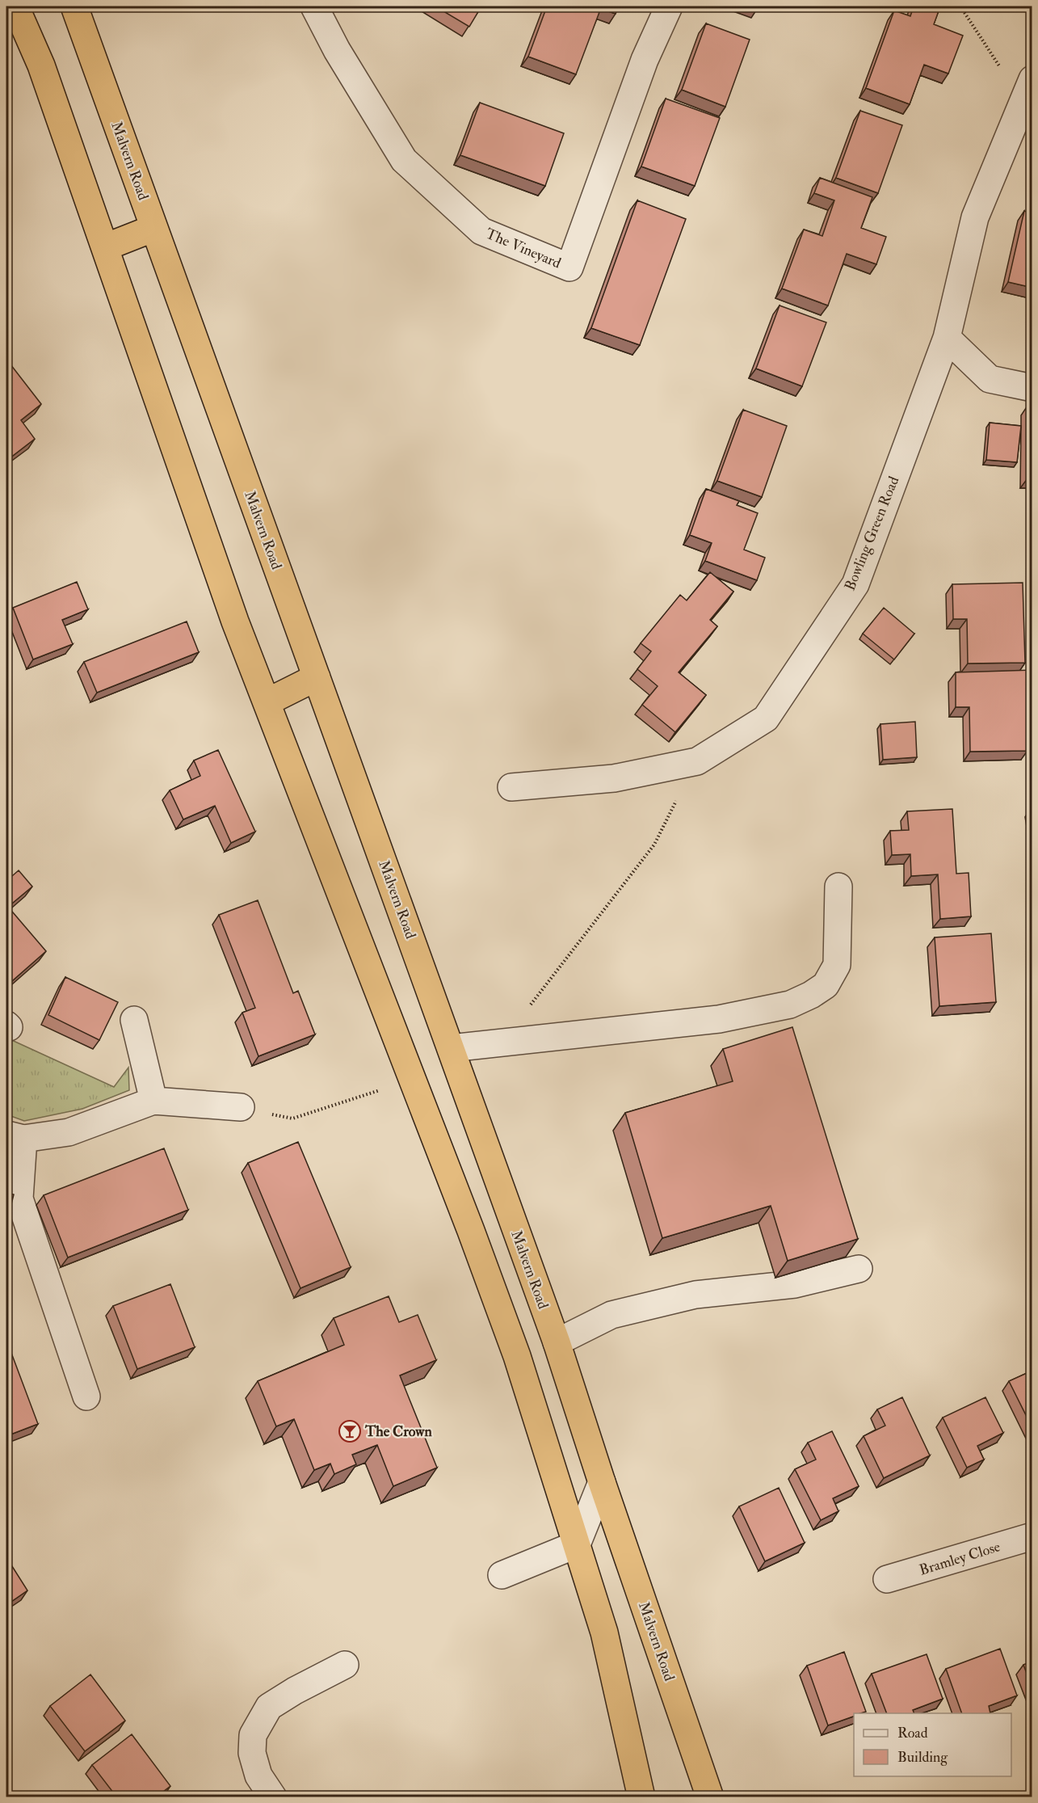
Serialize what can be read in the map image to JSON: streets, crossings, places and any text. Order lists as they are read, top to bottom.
{
  "streets": {
    "highway": ["Malvern Road"],
    "street": ["The Vineyard", "Bowling Green Road", "Bramley Close"]
  },
  "places": {
    "bar": ["The Crown"]
  },
  "legend": ["Road", "Building"]
}
